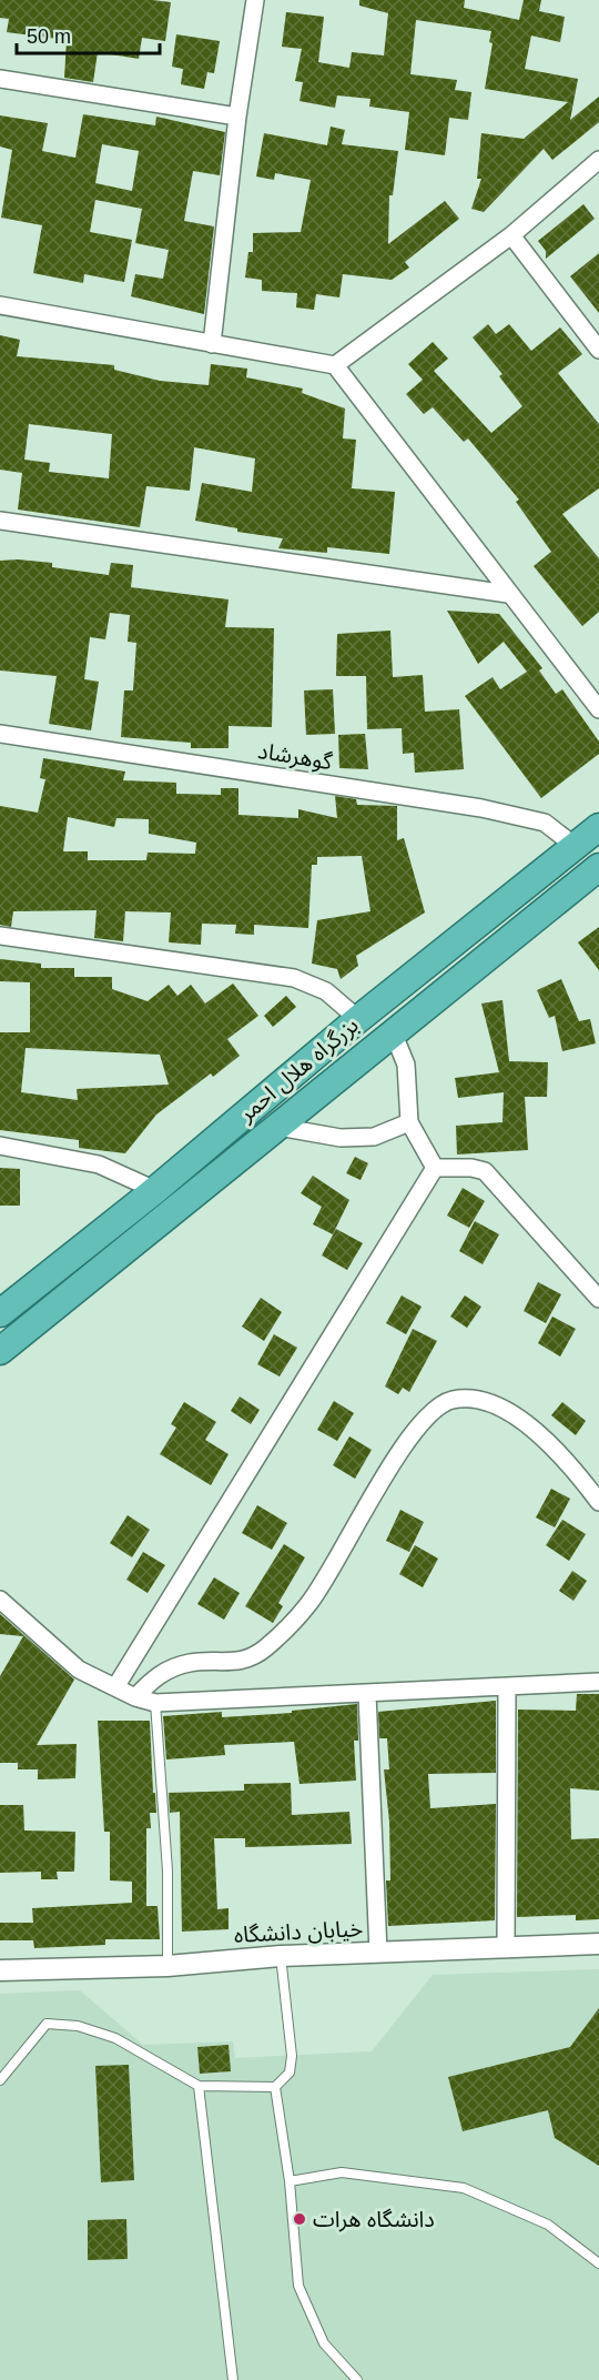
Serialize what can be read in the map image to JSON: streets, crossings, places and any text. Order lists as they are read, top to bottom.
{
  "streets": {
    "highway": ["بزرگراه هلال احمر"],
    "street": ["گوهرشاد", "خیابان دانشگاه"]
  },
  "crossings": [
    ["گوهرشاد", "بزرگراه هلال احمر"]
  ],
  "places": ["دانشگاه هرات"],
  "scale_bar": "50 m"
}
